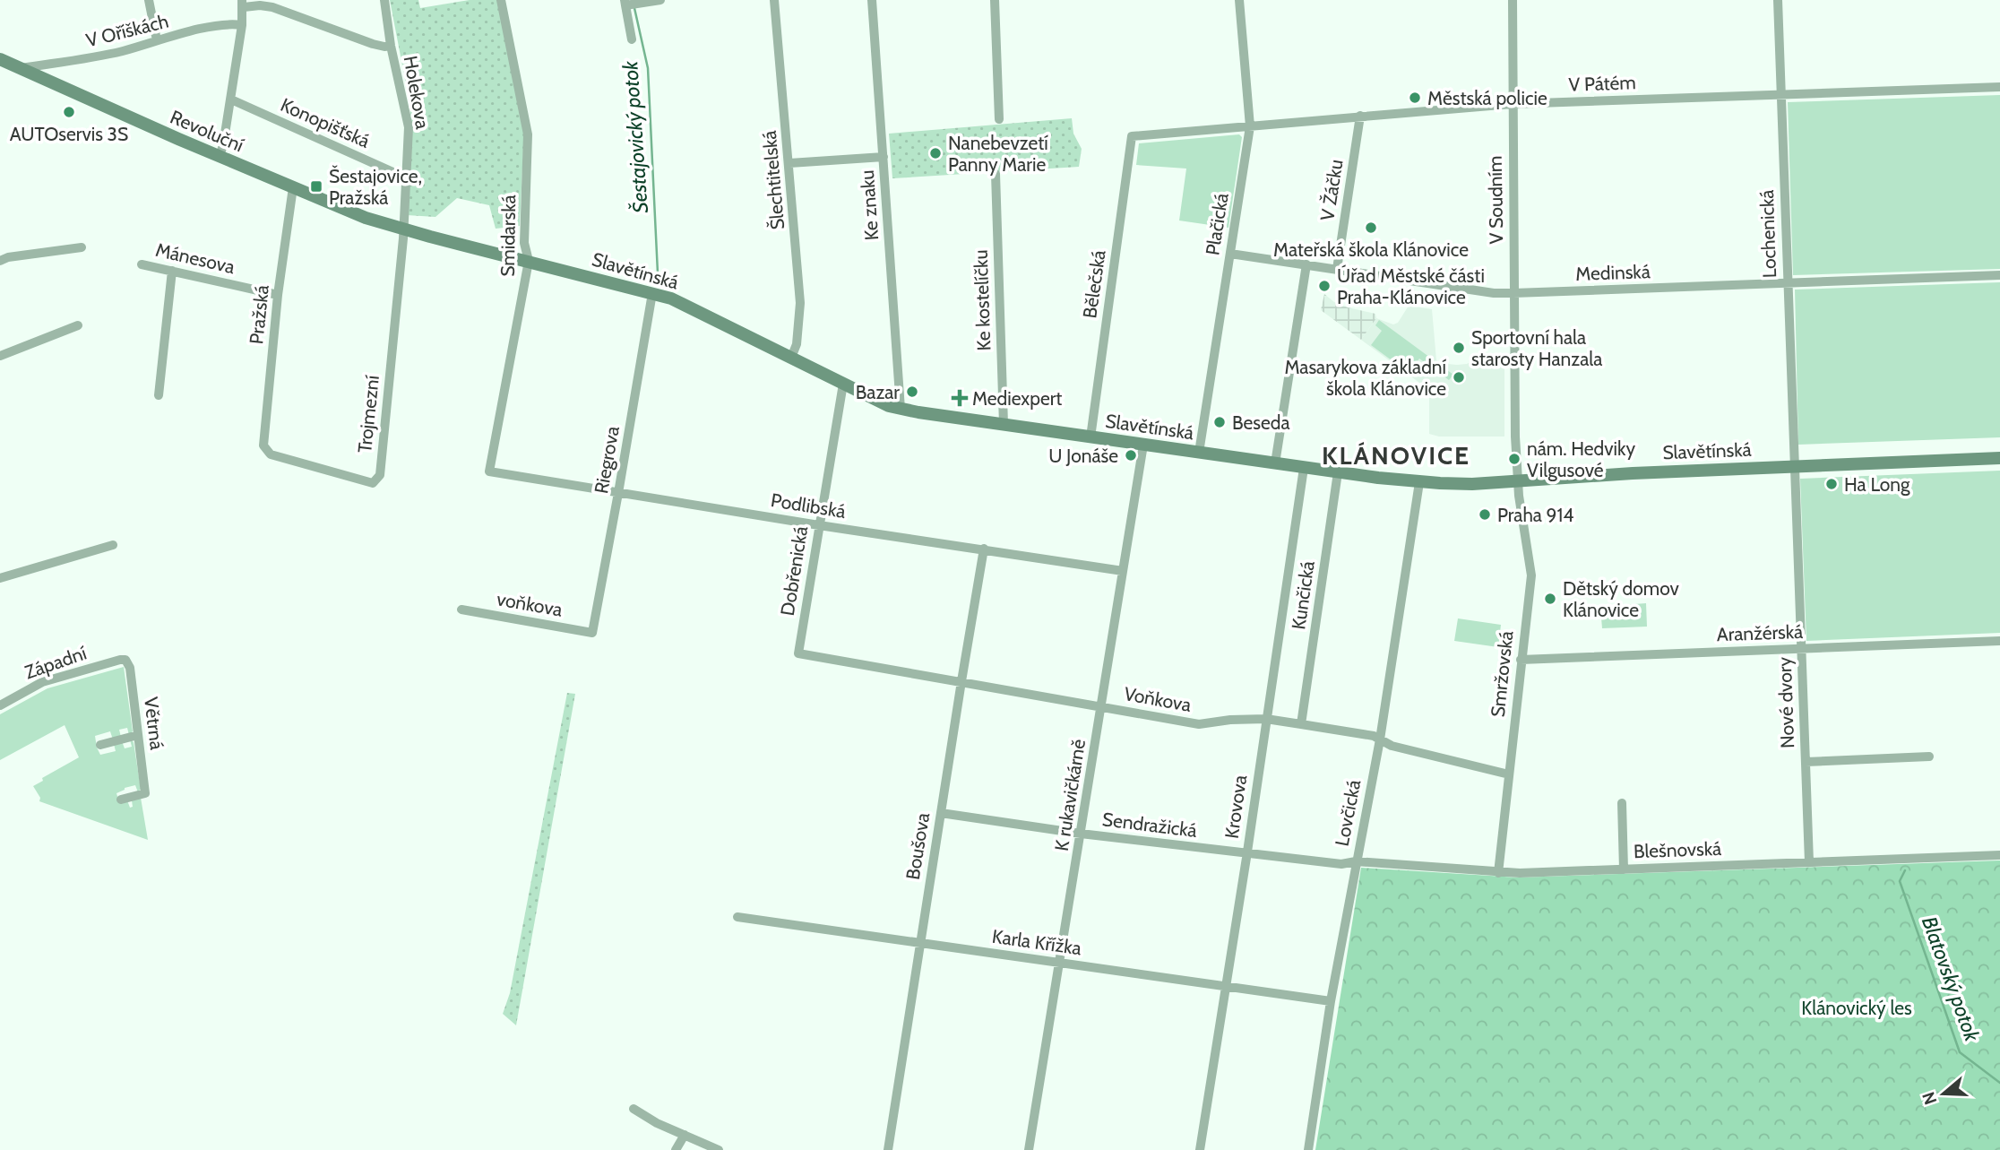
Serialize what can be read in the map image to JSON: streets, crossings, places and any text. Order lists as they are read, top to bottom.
{
  "streets": {
    "street": [
      "V Oříškách",
      "V Pátém",
      "Holekova",
      "Konopišťská",
      "Revoluční",
      "Šlechtitelská",
      "V Žáčku",
      "V Soudním",
      "Ke znaku",
      "Plačická",
      "Lochenická",
      "Smidarská",
      "Mánesova",
      "Slavětínská",
      "Medinská",
      "Bělečská",
      "Ke kostelíčku",
      "Pražská",
      "Trojmezní",
      "Riegrova",
      "Podlibská",
      "Dobřenická",
      "Kunčická",
      "voňkova",
      "Aranžérská",
      "Západní",
      "Smržovská",
      "Voňkova",
      "Nové dvory",
      "Větrná",
      "K rukavičkárně",
      "Krovova",
      "Lovčická",
      "Sendražická",
      "Boušova",
      "Blešnovská",
      "Karla Křížka"
    ]
  },
  "crossings": [
    ["V Oříškách", "Revoluční"],
    ["V Pátém", "V Žáčku"],
    ["V Pátém", "V Soudním"],
    ["V Pátém", "Plačická"],
    ["V Pátém", "Lochenická"],
    ["V Pátém", "Bělečská"],
    ["Holekova", "Konopišťská"],
    ["Holekova", "Revoluční"],
    ["Holekova", "Slavětínská"],
    ["Holekova", "Trojmezní"],
    ["Revoluční", "Slavětínská"],
    ["Revoluční", "Pražská"],
    ["Revoluční", "Trojmezní"],
    ["Šlechtitelská", "Slavětínská"],
    ["V Žáčku", "Medinská"],
    ["V Soudním", "Medinská"],
    ["V Soudním", "Smržovská"],
    ["Ke znaku", "Slavětínská"],
    ["Plačická", "Slavětínská"],
    ["Plačická", "Medinská"],
    ["Lochenická", "Slavětínská"],
    ["Lochenická", "Medinská"],
    ["Lochenická", "Nové dvory"],
    ["Smidarská", "Slavětínská"],
    ["Smidarská", "Podlibská"],
    ["Mánesova", "Pražská"],
    ["Slavětínská", "Bělečská"],
    ["Slavětínská", "Ke kostelíčku"],
    ["Slavětínská", "Trojmezní"],
    ["Slavětínská", "Riegrova"],
    ["Slavětínská", "Dobřenická"],
    ["Slavětínská", "Kunčická"],
    ["Slavětínská", "Smržovská"],
    ["Slavětínská", "Nové dvory"],
    ["Slavětínská", "K rukavičkárně"],
    ["Slavětínská", "Krovova"],
    ["Slavětínská", "Lovčická"],
    ["Pražská", "Trojmezní"],
    ["Riegrova", "Podlibská"],
    ["Riegrova", "voňkova"],
    ["Podlibská", "Dobřenická"],
    ["Podlibská", "K rukavičkárně"],
    ["Podlibská", "Boušova"],
    ["Dobřenická", "Voňkova"],
    ["Kunčická", "Voňkova"],
    ["Aranžérská", "Smržovská"],
    ["Aranžérská", "Nové dvory"],
    ["Západní", "Větrná"],
    ["Smržovská", "Voňkova"],
    ["Smržovská", "Blešnovská"],
    ["Voňkova", "K rukavičkárně"],
    ["Voňkova", "Krovova"],
    ["Voňkova", "Lovčická"],
    ["Voňkova", "Boušova"],
    ["Nové dvory", "Blešnovská"],
    ["K rukavičkárně", "Sendražická"],
    ["K rukavičkárně", "Karla Křížka"],
    ["Krovova", "Sendražická"],
    ["Krovova", "Karla Křížka"],
    ["Lovčická", "Sendražická"],
    ["Lovčická", "Blešnovská"],
    ["Lovčická", "Karla Křížka"],
    ["Sendražická", "Boušova"],
    ["Sendražická", "Blešnovská"],
    ["Boušova", "Karla Křížka"]
  ],
  "districts": ["KLÁNOVICE"],
  "water": ["Šestajovický potok", "Blatovský potok"],
  "parks": ["Klánovický les"],
  "places": {
    "other": [
      "Městská policie",
      "AUTOservis 3S",
      "Nanebevzetí Panny Marie",
      "Mateřská škola Klánovice",
      "Úřad Městské části Praha-Klánovice",
      "Sportovní hala starosty Hanzala",
      "Masarykova základní škola Klánovice",
      "Bazar",
      "Beseda",
      "U Jonáše",
      "nám. Hedviky Vilgusové",
      "Ha Long",
      "Praha 914",
      "Dětský domov Klánovice"
    ],
    "transit": ["Šestajovice, Pražská"],
    "health": ["Mediexpert"]
  },
  "north": "left"
}
